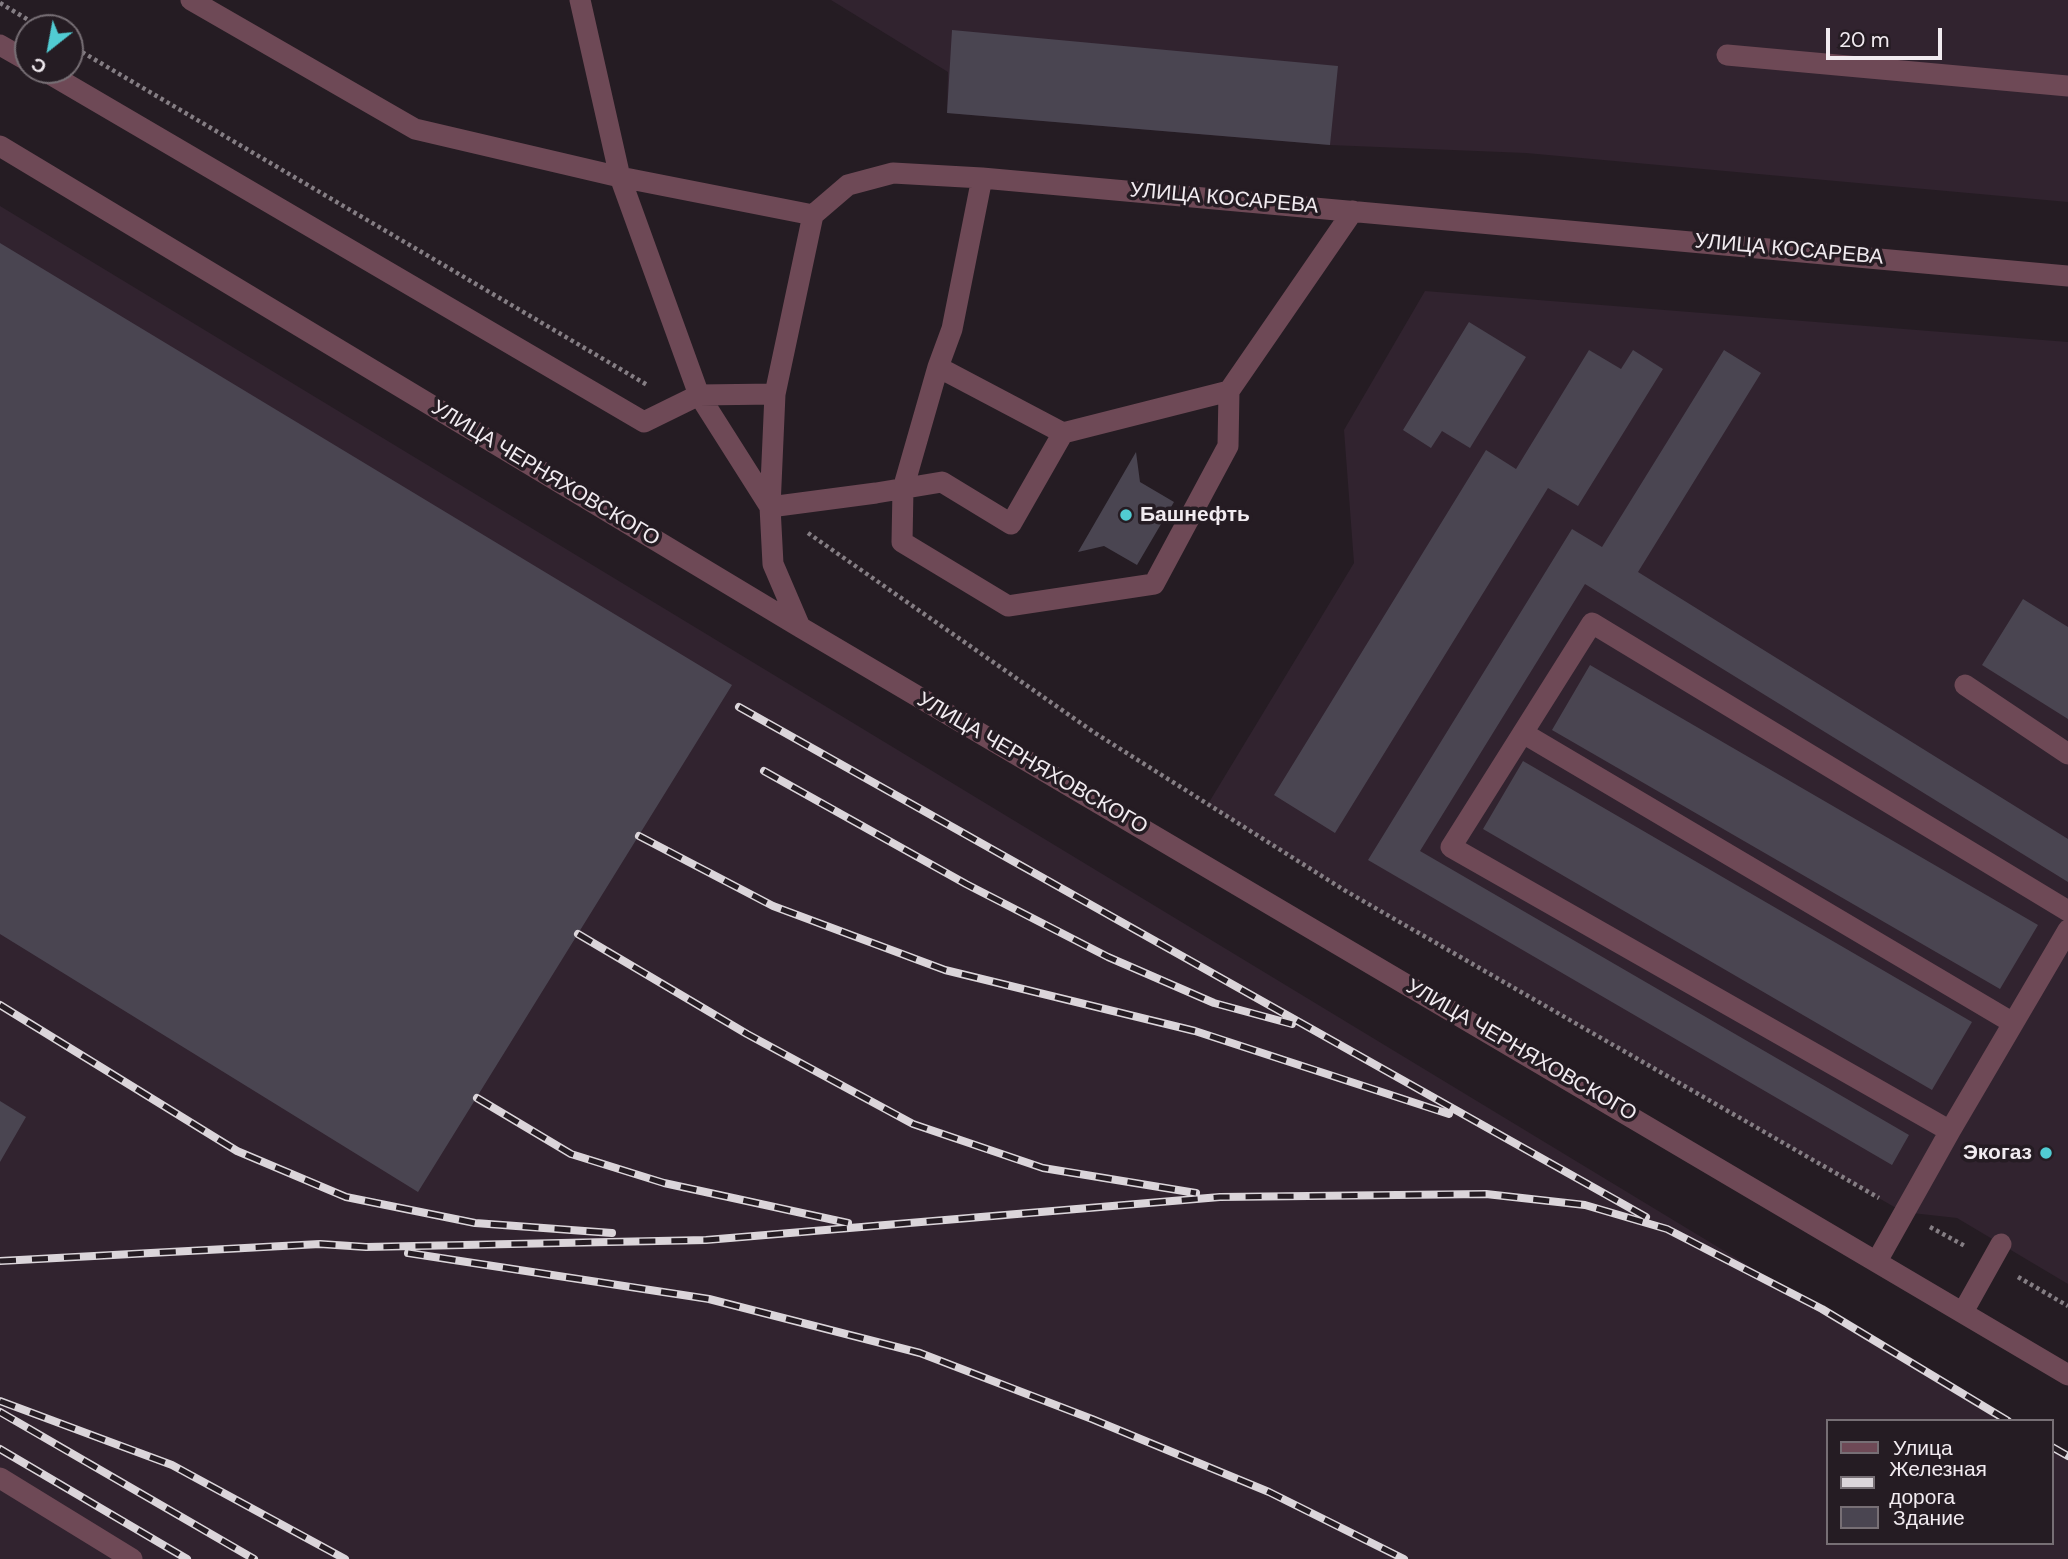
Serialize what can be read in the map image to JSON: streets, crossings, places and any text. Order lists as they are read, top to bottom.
{
  "streets": {
    "street": ["УЛИЦА КОСАРЕВА", "УЛИЦА ЧЕРНЯХОВСКОГО"]
  },
  "places": ["Башнефть", "Экогаз"],
  "legend": ["Улица", "Железная дорога", "Здание"],
  "scale_bar": "20 m",
  "north": "bottom left"
}
